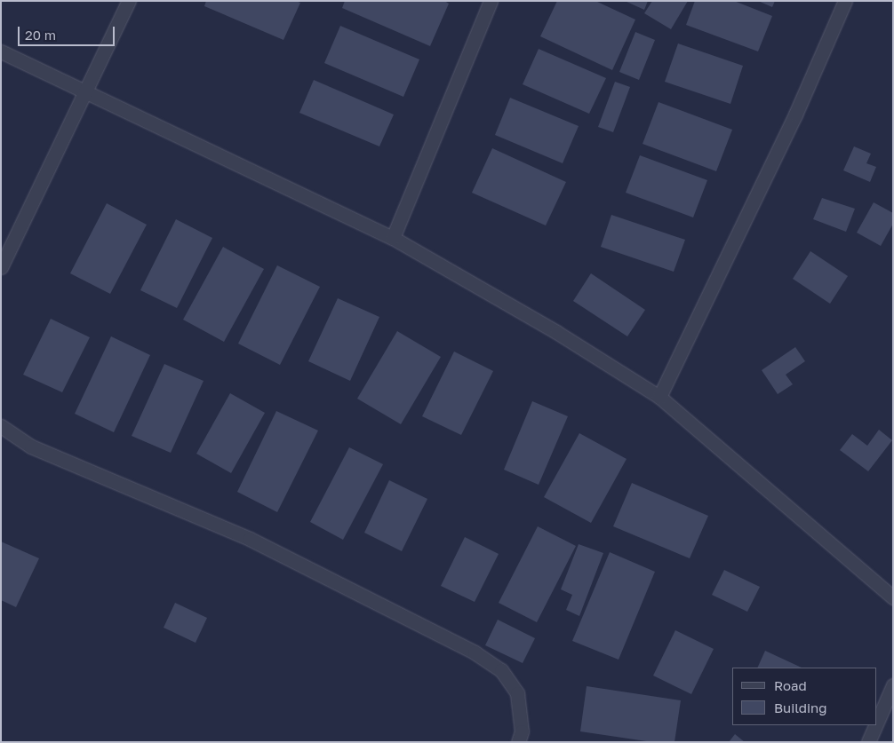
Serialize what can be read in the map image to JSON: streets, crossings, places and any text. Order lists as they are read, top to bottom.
{
  "legend": ["Road", "Building"],
  "scale_bar": "20 m"
}
